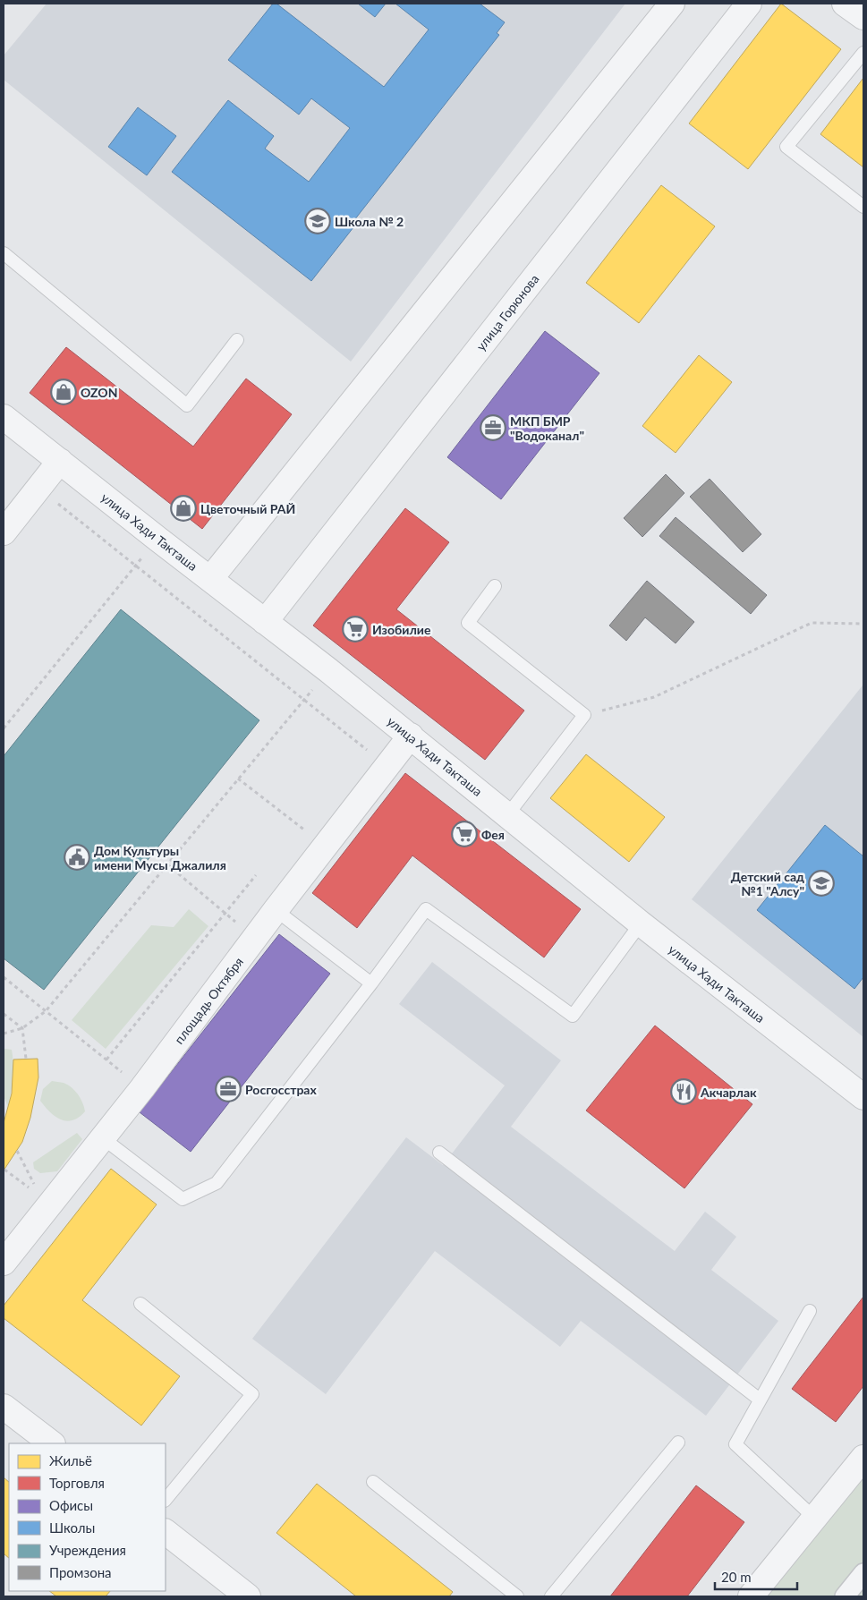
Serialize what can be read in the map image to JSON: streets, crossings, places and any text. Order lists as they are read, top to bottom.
{
  "streets": {
    "street": ["улица Горюнова", "улица Хади Такташа", "площадь Октября"]
  },
  "crossings": [
    ["улица Горюнова", "улица Хади Такташа"],
    ["улица Хади Такташа", "площадь Октября"]
  ],
  "places": {
    "school or university": ["Школа № 2", "Детский сад №1 \"Алсу\""],
    "shop": ["OZON", "Цветочный РАЙ"],
    "office": ["МКП БМР \"Водоканал\"", "Росгосстрах"],
    "supermarket": ["Изобилие", "Фея"],
    "public building": ["Дом Культуры имени Мусы Джалиля"],
    "restaurant": ["Акчарлак"]
  },
  "legend": [
    "Жильё",
    "Торговля",
    "Офисы",
    "Школы",
    "Учреждения",
    "Промзона"
  ],
  "scale_bar": "20 m"
}
